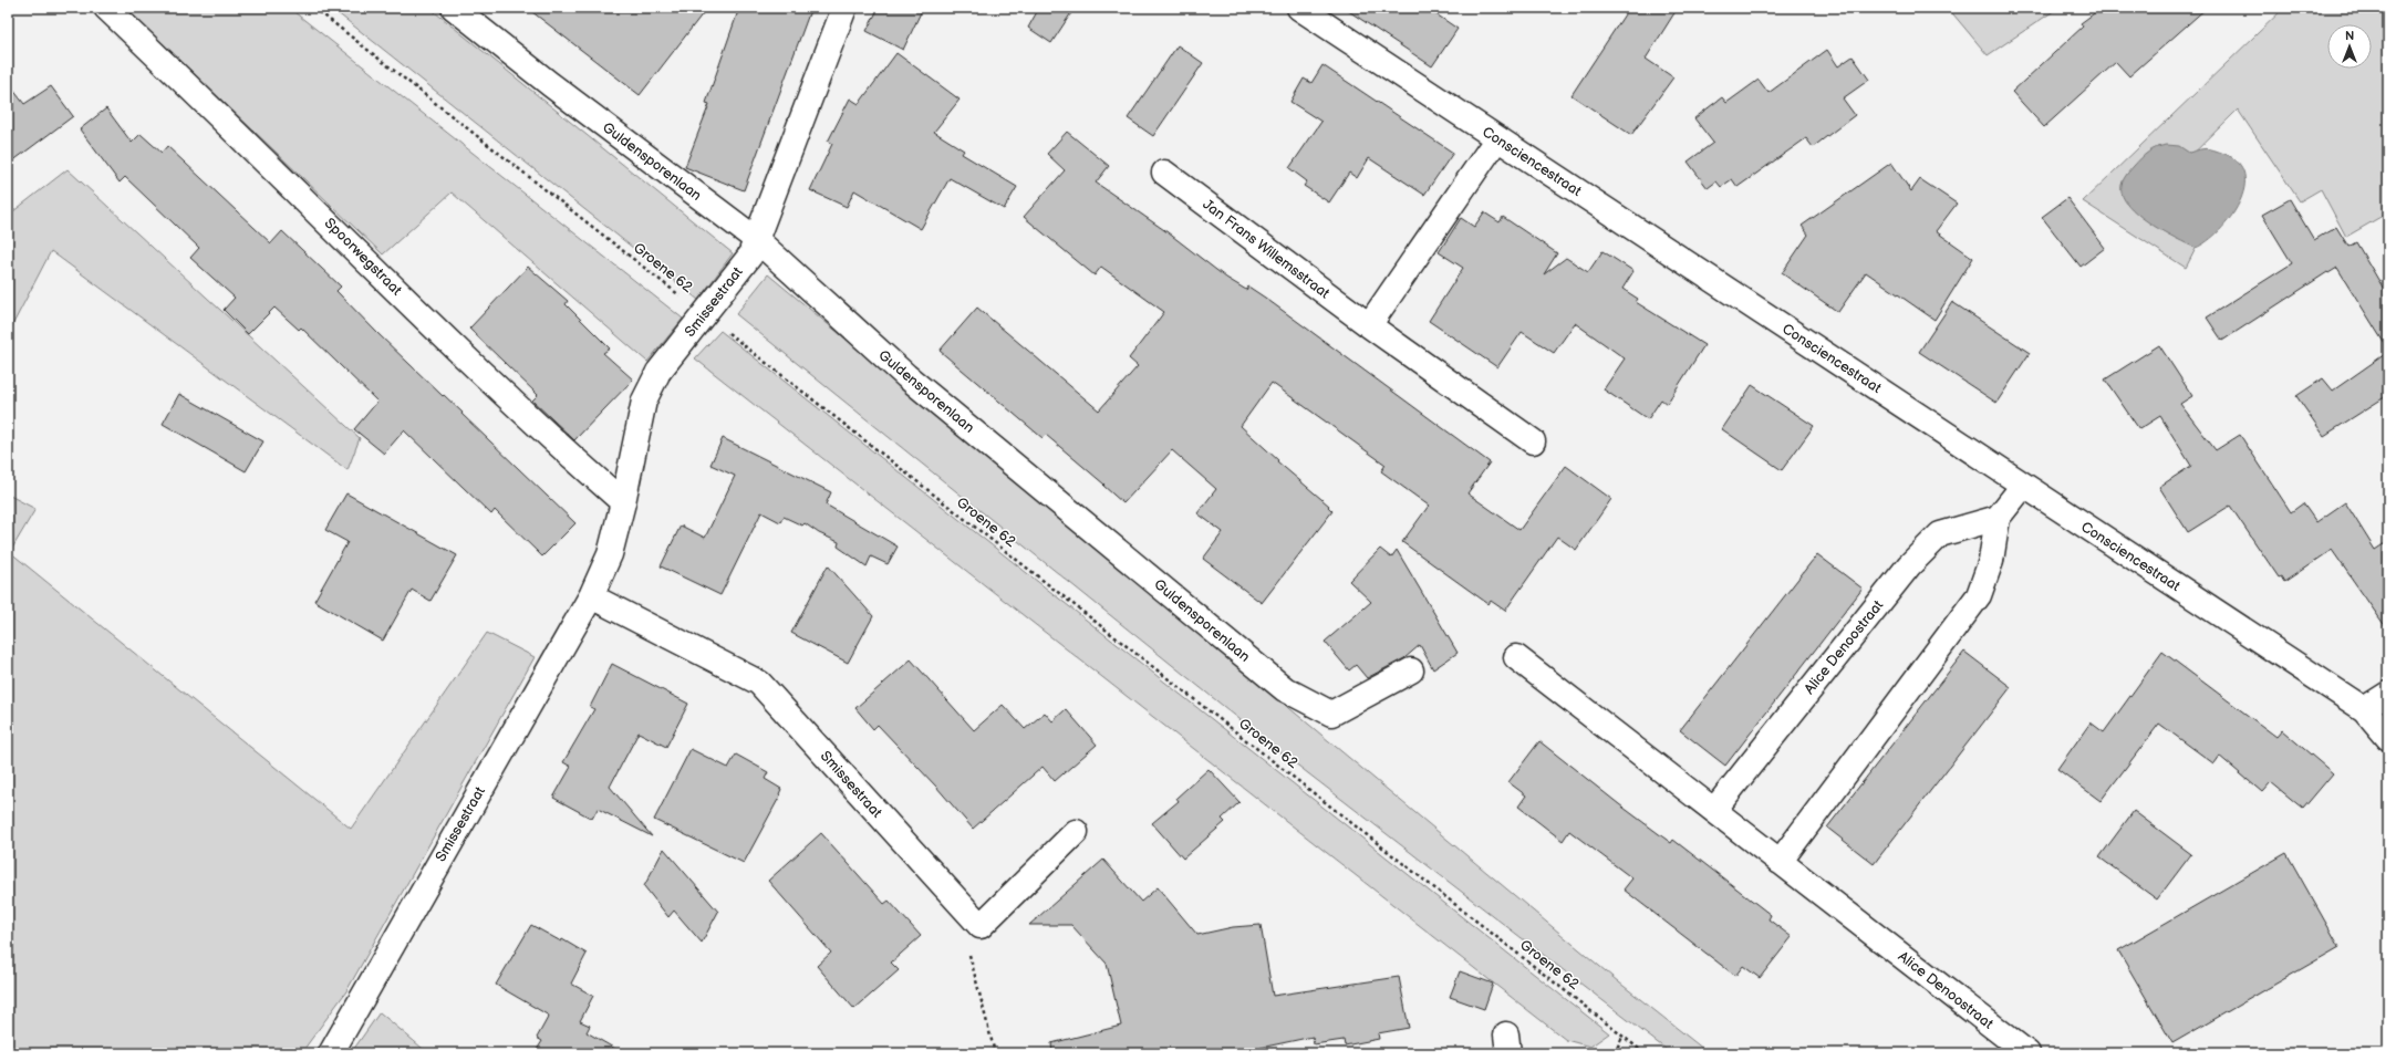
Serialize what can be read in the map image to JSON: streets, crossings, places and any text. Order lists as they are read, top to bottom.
{
  "streets": {
    "street": [
      "Guldensporenlaan",
      "Consciencestraat",
      "Jan Frans Willemsstraat",
      "Spoorwegstraat",
      "Smissestraat",
      "Alice Denoostraat"
    ],
    "path": ["Groene 62"]
  },
  "crossings": [
    ["Guldensporenlaan", "Smissestraat"],
    ["Spoorwegstraat", "Smissestraat"]
  ],
  "north": "top"
}
